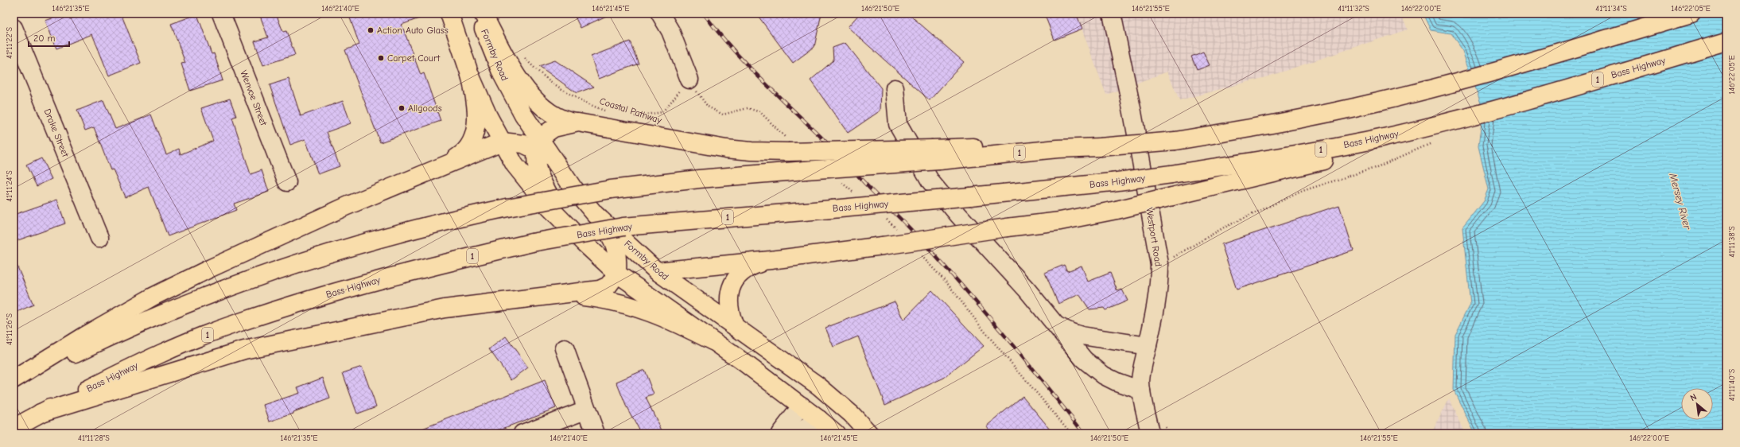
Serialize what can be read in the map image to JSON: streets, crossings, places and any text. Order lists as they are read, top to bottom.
{
  "streets": {
    "main road": ["Formby Road", "Bass Highway", "1"],
    "street": ["Wenvoe Street", "Drake Street", "Westport Road"],
    "path": ["Coastal Pathway"]
  },
  "water": ["Mersey River"],
  "places": ["Action Auto Glass", "Carpet Court", "Allgoods"],
  "scale_bar": "20 m",
  "north": "top left",
  "coordinates": [
    "146°21'35\"E",
    "146°21'40\"E",
    "146°21'45\"E",
    "146°21'50\"E",
    "146°21'55\"E",
    "41°11'32\"S",
    "146°22'00\"E",
    "41°11'34\"S",
    "146°22'05\"E",
    "41°11'22\"S",
    "41°11'24\"S",
    "41°11'38\"S",
    "41°11'26\"S",
    "41°11'40\"S",
    "41°11'28\"S"
  ]
}
